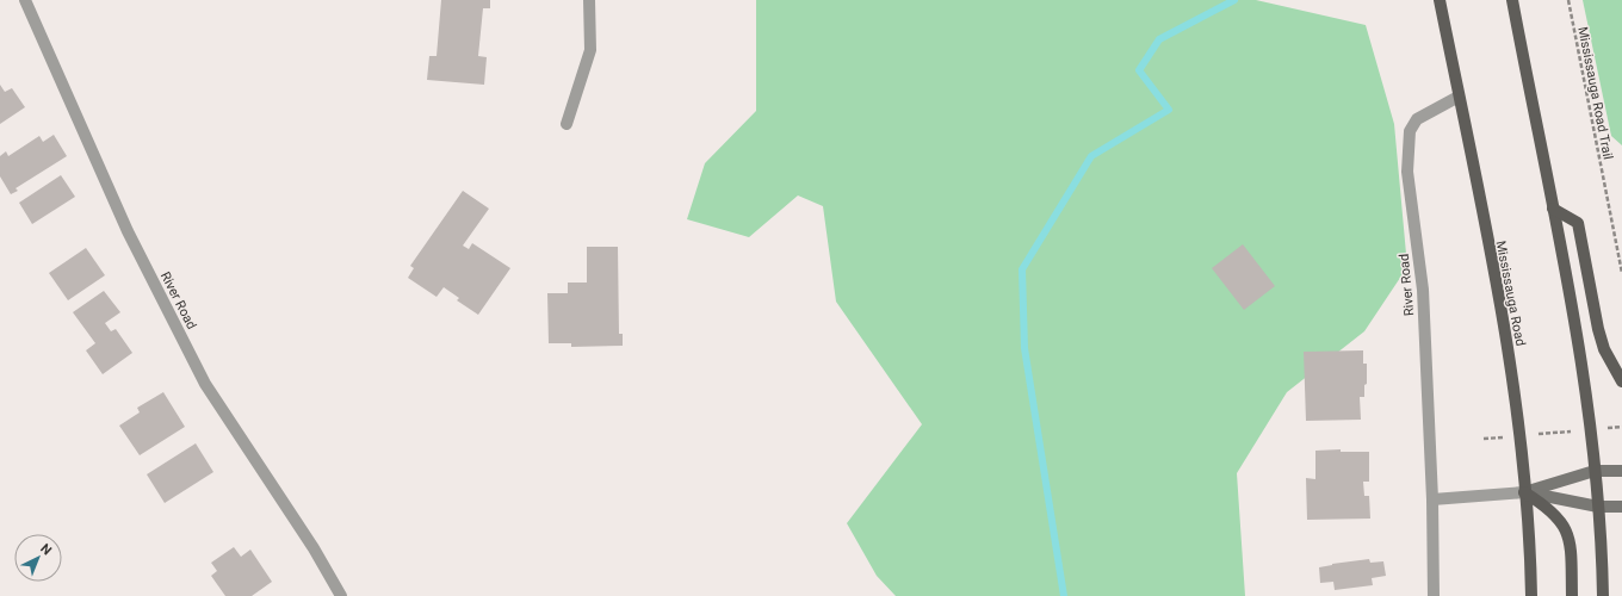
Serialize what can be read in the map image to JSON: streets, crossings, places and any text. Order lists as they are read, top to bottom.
{
  "streets": {
    "main road": ["Mississauga Road"],
    "street": ["River Road"],
    "path": ["Mississauga Road Trail"]
  },
  "crossings": [
    ["River Road", "Mississauga Road"]
  ],
  "north": "top right"
}
